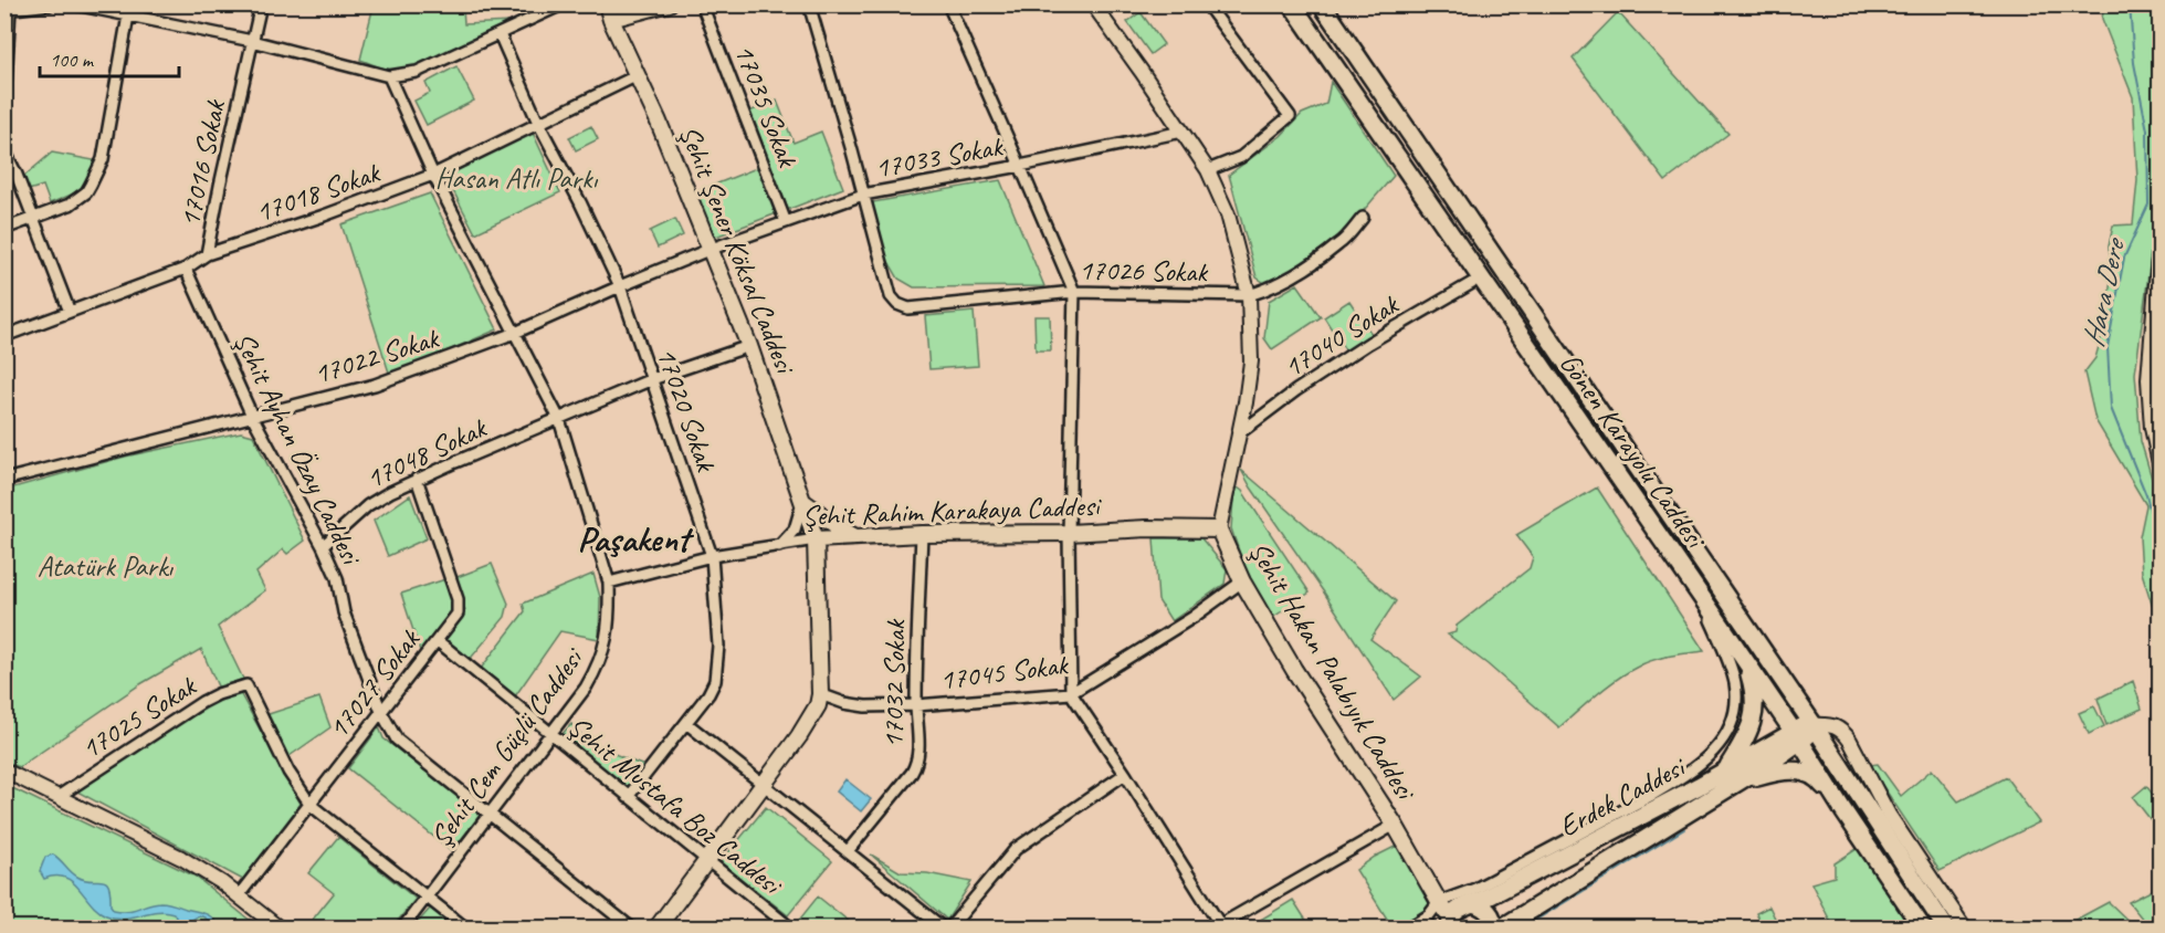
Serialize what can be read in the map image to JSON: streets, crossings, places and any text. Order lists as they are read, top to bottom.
{
  "streets": {
    "highway": ["Gönen Karayolu Caddesi", "Erdek Caddesi"],
    "main road": ["Şehit Şener Köksal Caddesi", "Şehit Rahim Karakaya Caddesi", "Şehit Hakan Palabıyık Caddesi"],
    "street": [
      "17035 Sokak",
      "17033 Sokak",
      "17016 Sokak",
      "17018 Sokak",
      "17026 Sokak",
      "17040 Sokak",
      "17022 Sokak",
      "17020 Sokak",
      "Şehit Ayhan Özay Caddesi",
      "17048 Sokak",
      "17045 Sokak",
      "17027 Sokak",
      "17032 Sokak",
      "17025 Sokak",
      "Şehit Cem Güçlü Caddesi",
      "Şehit Mustafa Boz Caddesi"
    ]
  },
  "crossings": [
    ["17035 Sokak", "17033 Sokak"],
    ["17033 Sokak", "Şehit Şener Köksal Caddesi"],
    ["17033 Sokak", "17026 Sokak"],
    ["17033 Sokak", "17022 Sokak"],
    ["17033 Sokak", "Şehit Hakan Palabıyık Caddesi"],
    ["17016 Sokak", "17018 Sokak"],
    ["17018 Sokak", "Şehit Şener Köksal Caddesi"],
    ["17018 Sokak", "17020 Sokak"],
    ["17018 Sokak", "Şehit Ayhan Özay Caddesi"],
    ["17018 Sokak", "Şehit Cem Güçlü Caddesi"],
    ["Şehit Şener Köksal Caddesi", "17022 Sokak"],
    ["Şehit Şener Köksal Caddesi", "Şehit Rahim Karakaya Caddesi"],
    ["Şehit Şener Köksal Caddesi", "17045 Sokak"],
    ["Şehit Şener Köksal Caddesi", "Şehit Mustafa Boz Caddesi"],
    ["17026 Sokak", "Şehit Hakan Palabıyık Caddesi"],
    ["17040 Sokak", "Şehit Hakan Palabıyık Caddesi"],
    ["17022 Sokak", "17020 Sokak"],
    ["17022 Sokak", "Şehit Ayhan Özay Caddesi"],
    ["17022 Sokak", "Şehit Cem Güçlü Caddesi"],
    ["17020 Sokak", "Şehit Rahim Karakaya Caddesi"],
    ["17020 Sokak", "Şehit Mustafa Boz Caddesi"],
    ["Şehit Ayhan Özay Caddesi", "17048 Sokak"],
    ["Şehit Ayhan Özay Caddesi", "17027 Sokak"],
    ["Şehit Ayhan Özay Caddesi", "Şehit Cem Güçlü Caddesi"],
    ["Gönen Karayolu Caddesi", "Erdek Caddesi"],
    ["17048 Sokak", "17027 Sokak"],
    ["17048 Sokak", "Şehit Cem Güçlü Caddesi"],
    ["Şehit Rahim Karakaya Caddesi", "Şehit Hakan Palabıyık Caddesi"],
    ["Şehit Rahim Karakaya Caddesi", "17032 Sokak"],
    ["Şehit Rahim Karakaya Caddesi", "Şehit Cem Güçlü Caddesi"],
    ["Şehit Hakan Palabıyık Caddesi", "17045 Sokak"],
    ["Şehit Hakan Palabıyık Caddesi", "Erdek Caddesi"],
    ["17045 Sokak", "17032 Sokak"],
    ["17027 Sokak", "17025 Sokak"],
    ["17027 Sokak", "Şehit Mustafa Boz Caddesi"],
    ["Şehit Cem Güçlü Caddesi", "Şehit Mustafa Boz Caddesi"]
  ],
  "districts": ["Paşakent"],
  "water": ["Hara Dere"],
  "parks": ["Hasan Atlı Parkı", "Atatürk Parkı"],
  "scale_bar": "100 m"
}
